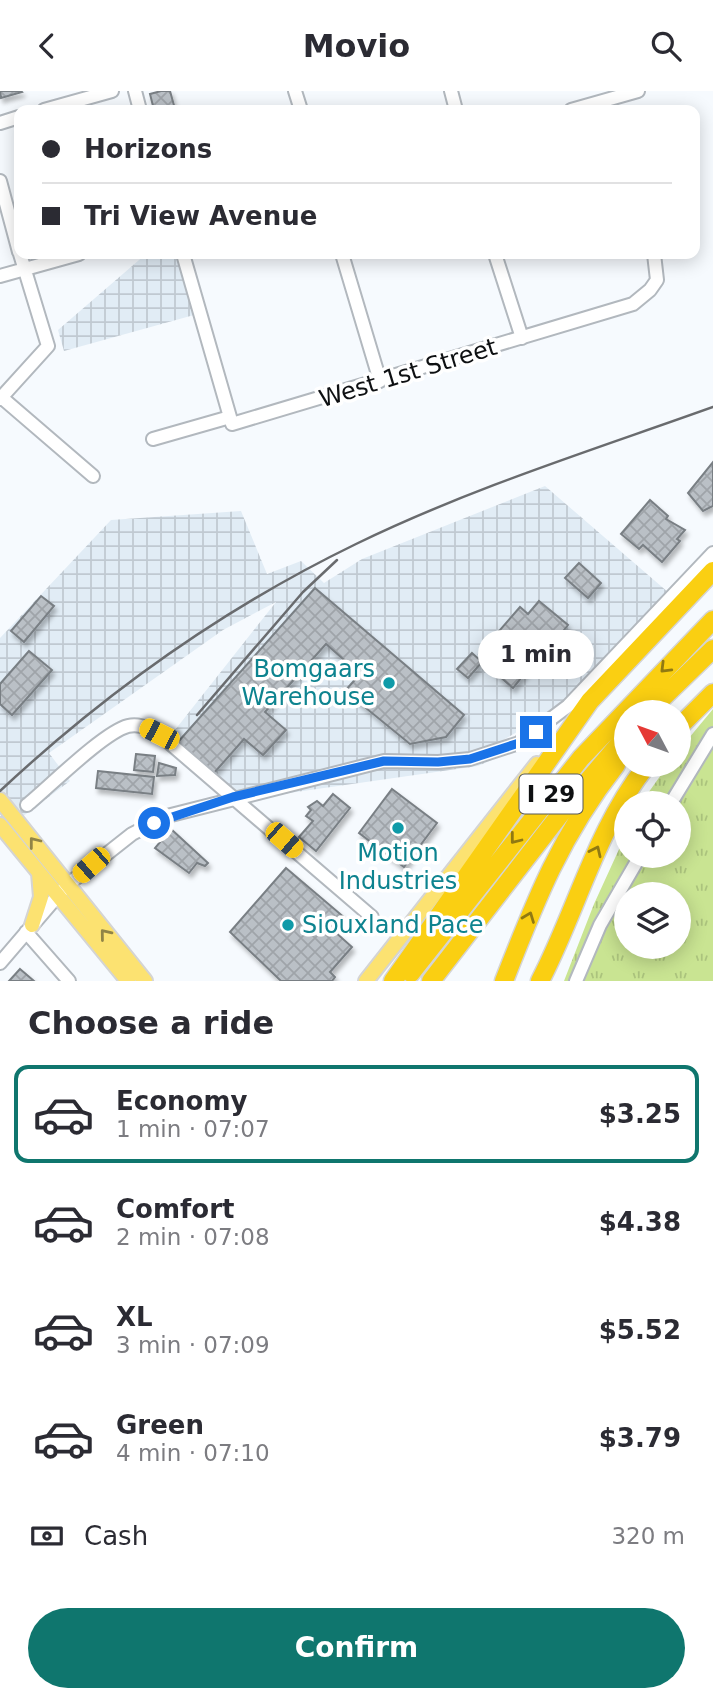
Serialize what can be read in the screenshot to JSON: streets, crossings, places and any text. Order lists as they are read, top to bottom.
{
  "streets": {
    "highway": ["I 29"],
    "street": ["West 1st Street"]
  },
  "places": ["Bomgaars Warehouse", "Motion Industries", "Siouxland Pace"],
  "north": "top left",
  "page": {
    "header": "Movio",
    "banner": ["Horizons", "Tri View Avenue"],
    "bubble": "1 min",
    "heading": "Choose a ride",
    "list": [
      {
        "name": "Economy",
        "note": "1 min · 07:07",
        "value": "$3.25"
      },
      {
        "name": "Comfort",
        "note": "2 min · 07:08",
        "value": "$4.38"
      },
      {
        "name": "XL",
        "note": "3 min · 07:09",
        "value": "$5.52"
      },
      {
        "name": "Green",
        "note": "4 min · 07:10",
        "value": "$3.79"
      }
    ],
    "pay": ["Cash", "320 m"],
    "buttons": "Confirm"
  }
}
